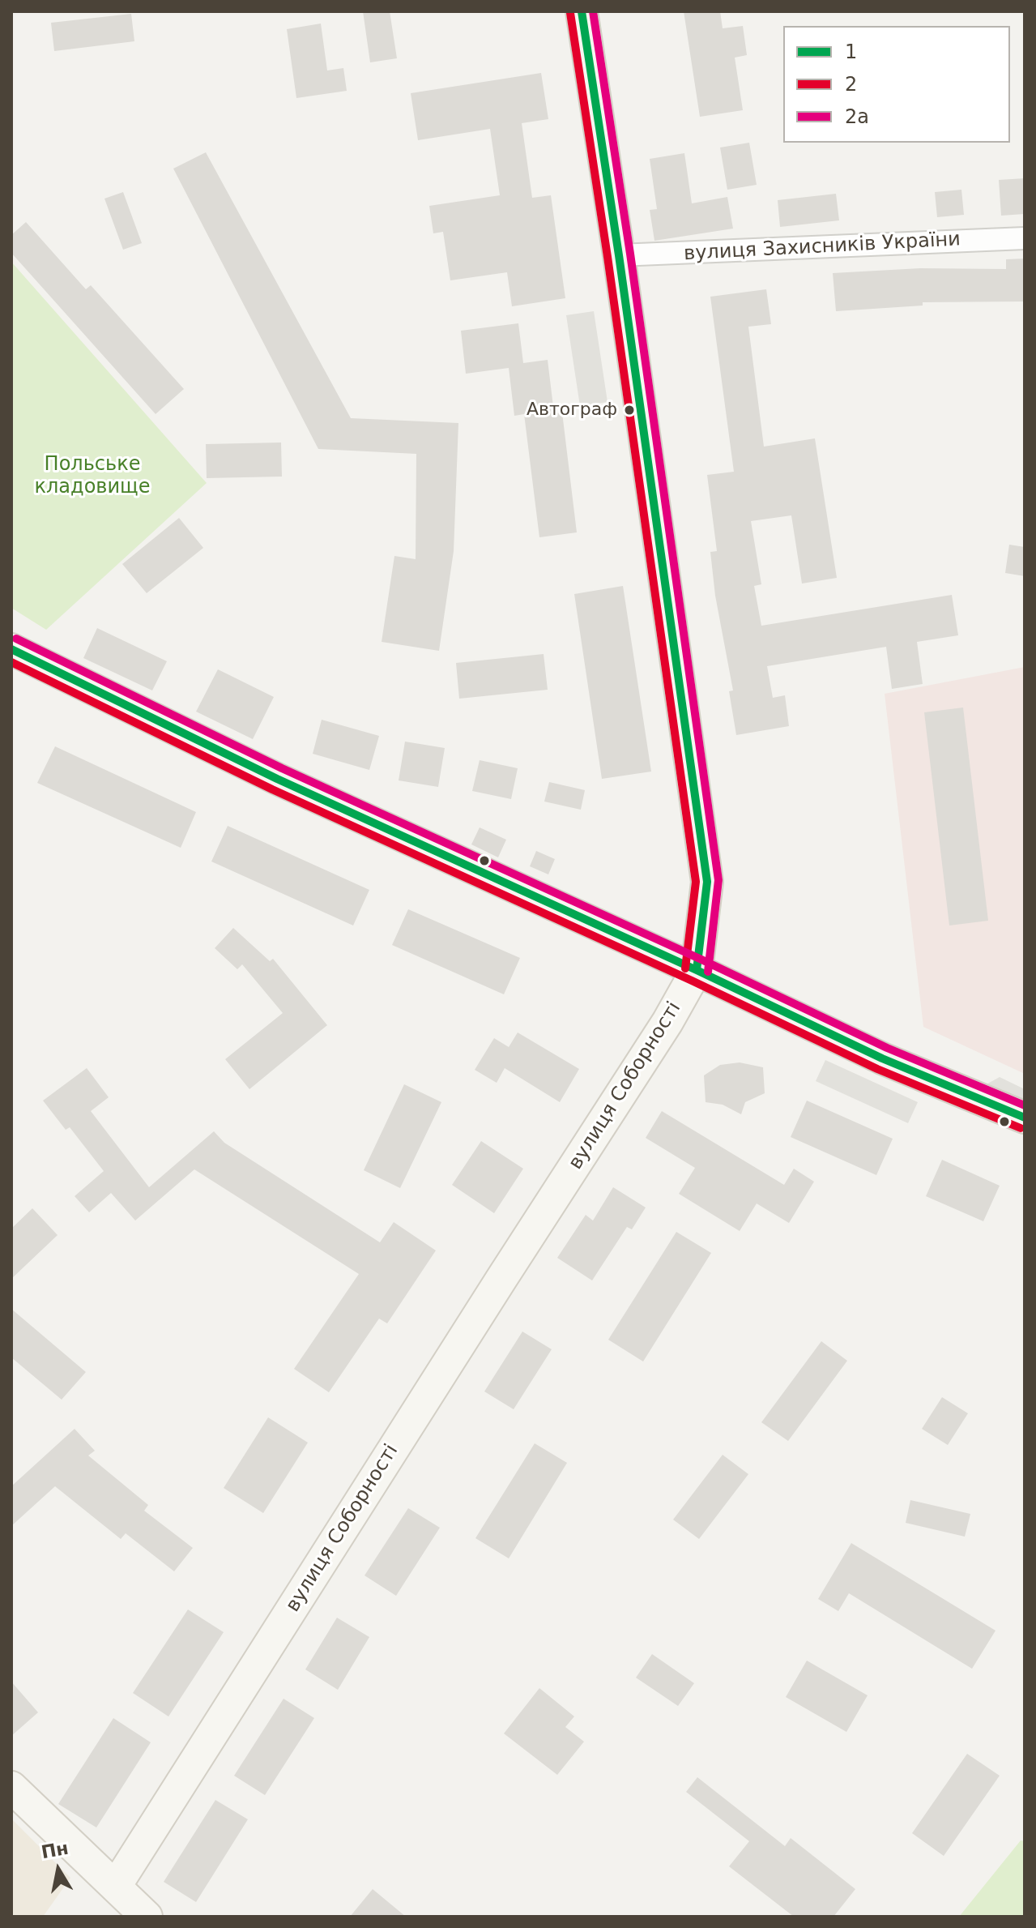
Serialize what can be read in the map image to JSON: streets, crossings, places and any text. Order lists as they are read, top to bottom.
{
  "streets": {
    "main road": ["вулиця Соборності"],
    "street": ["вулиця Захисників України"]
  },
  "crossings": [
    ["вулиця Захисників України", "вулиця Соборності"]
  ],
  "parks": ["Польське кладовище"],
  "places": ["Автограф"],
  "lines": ["transit line 1", "transit line 2а", "transit line 2"],
  "legend": ["1", "2", "2а"],
  "north": "top"
}
